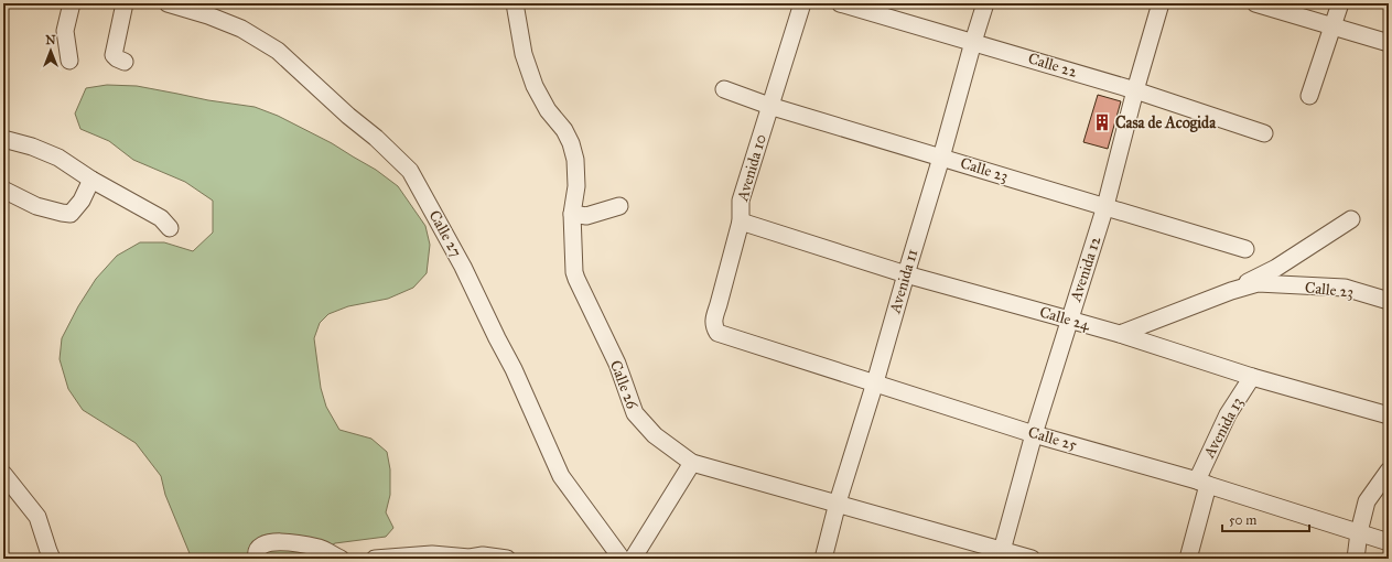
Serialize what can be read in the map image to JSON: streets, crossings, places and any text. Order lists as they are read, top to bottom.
{
  "streets": {
    "street": [
      "Calle 22",
      "Avenida 10",
      "Calle 23",
      "Calle 27",
      "Avenida 12",
      "Avenida 11",
      "Calle 24",
      "Calle 26",
      "Avenida 13",
      "Calle 25"
    ]
  },
  "crossings": [
    ["Calle 22", "Avenida 12"],
    ["Calle 22", "Avenida 11"],
    ["Avenida 10", "Calle 23"],
    ["Avenida 10", "Calle 24"],
    ["Avenida 10", "Calle 25"],
    ["Calle 23", "Avenida 12"],
    ["Calle 23", "Avenida 11"],
    ["Calle 23", "Calle 24"],
    ["Avenida 12", "Calle 24"],
    ["Avenida 12", "Calle 26"],
    ["Avenida 12", "Calle 25"],
    ["Avenida 11", "Calle 24"],
    ["Avenida 11", "Calle 26"],
    ["Avenida 11", "Calle 25"],
    ["Calle 24", "Avenida 13"],
    ["Avenida 13", "Calle 25"]
  ],
  "places": {
    "building": ["Casa de Acogida"]
  },
  "scale_bar": "50 m",
  "north": "top"
}
